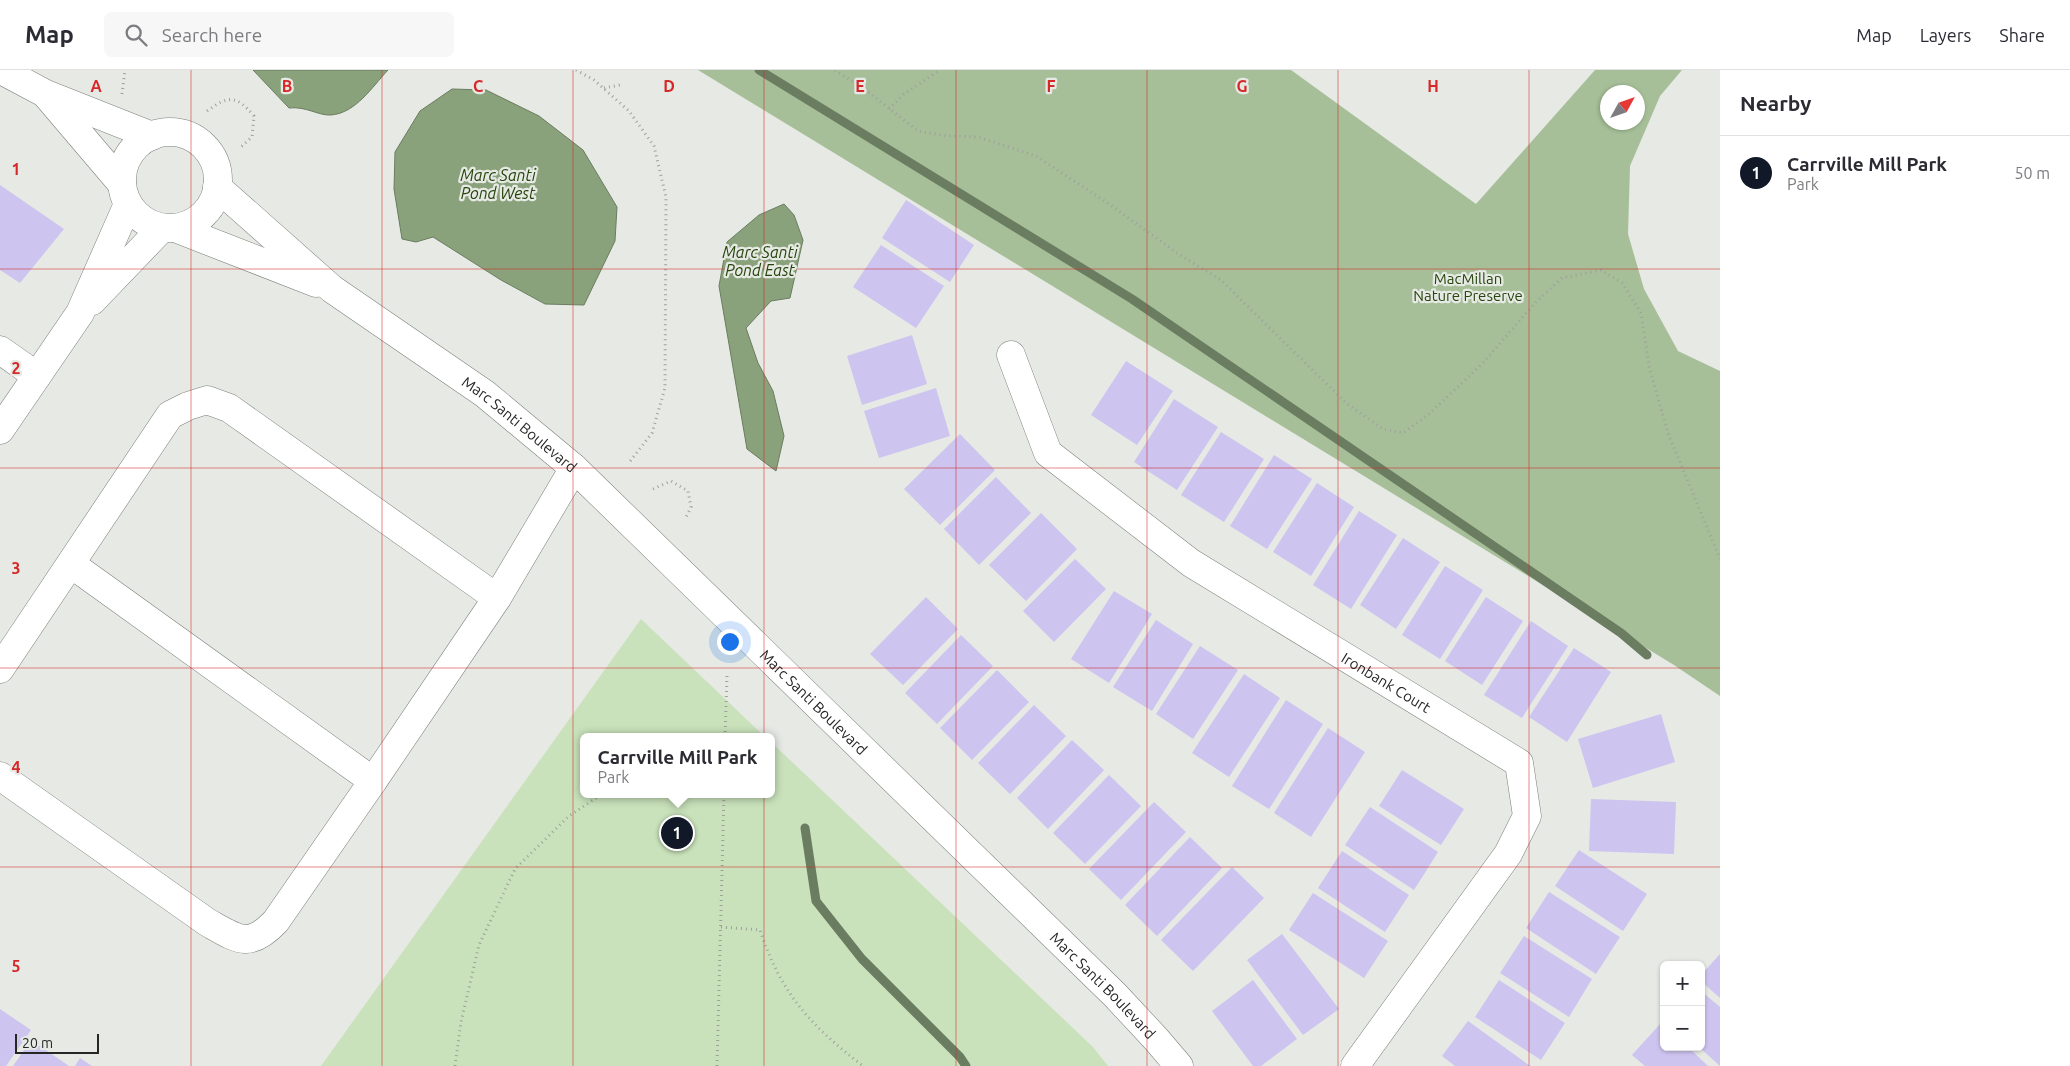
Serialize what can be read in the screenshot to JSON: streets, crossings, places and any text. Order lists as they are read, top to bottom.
{
  "streets": {
    "street": ["Marc Santi Boulevard", "Ironbank Court"]
  },
  "water": ["Marc Santi Pond West", "Marc Santi Pond East"],
  "parks": ["MacMillan Nature Preserve"],
  "scale_bar": "20 m",
  "north": "top right",
  "page": {
    "header": "Map",
    "search": "Search here",
    "nav": ["Map", "Layers", "Share"],
    "heading": "Nearby",
    "list": [
      {
        "mark": "1",
        "name": "Carrville Mill Park",
        "note": "Park",
        "value": "50 m"
      }
    ],
    "popup": ["Carrville Mill Park", "Park"],
    "pins": "1",
    "map_buttons": ["+", "−"],
    "scale": "20 m"
  },
  "grid": {
    "columns": [
      "A",
      "B",
      "C",
      "D",
      "E",
      "F",
      "G",
      "H"
    ],
    "rows": [
      "1",
      "2",
      "3",
      "4",
      "5"
    ]
  }
}
